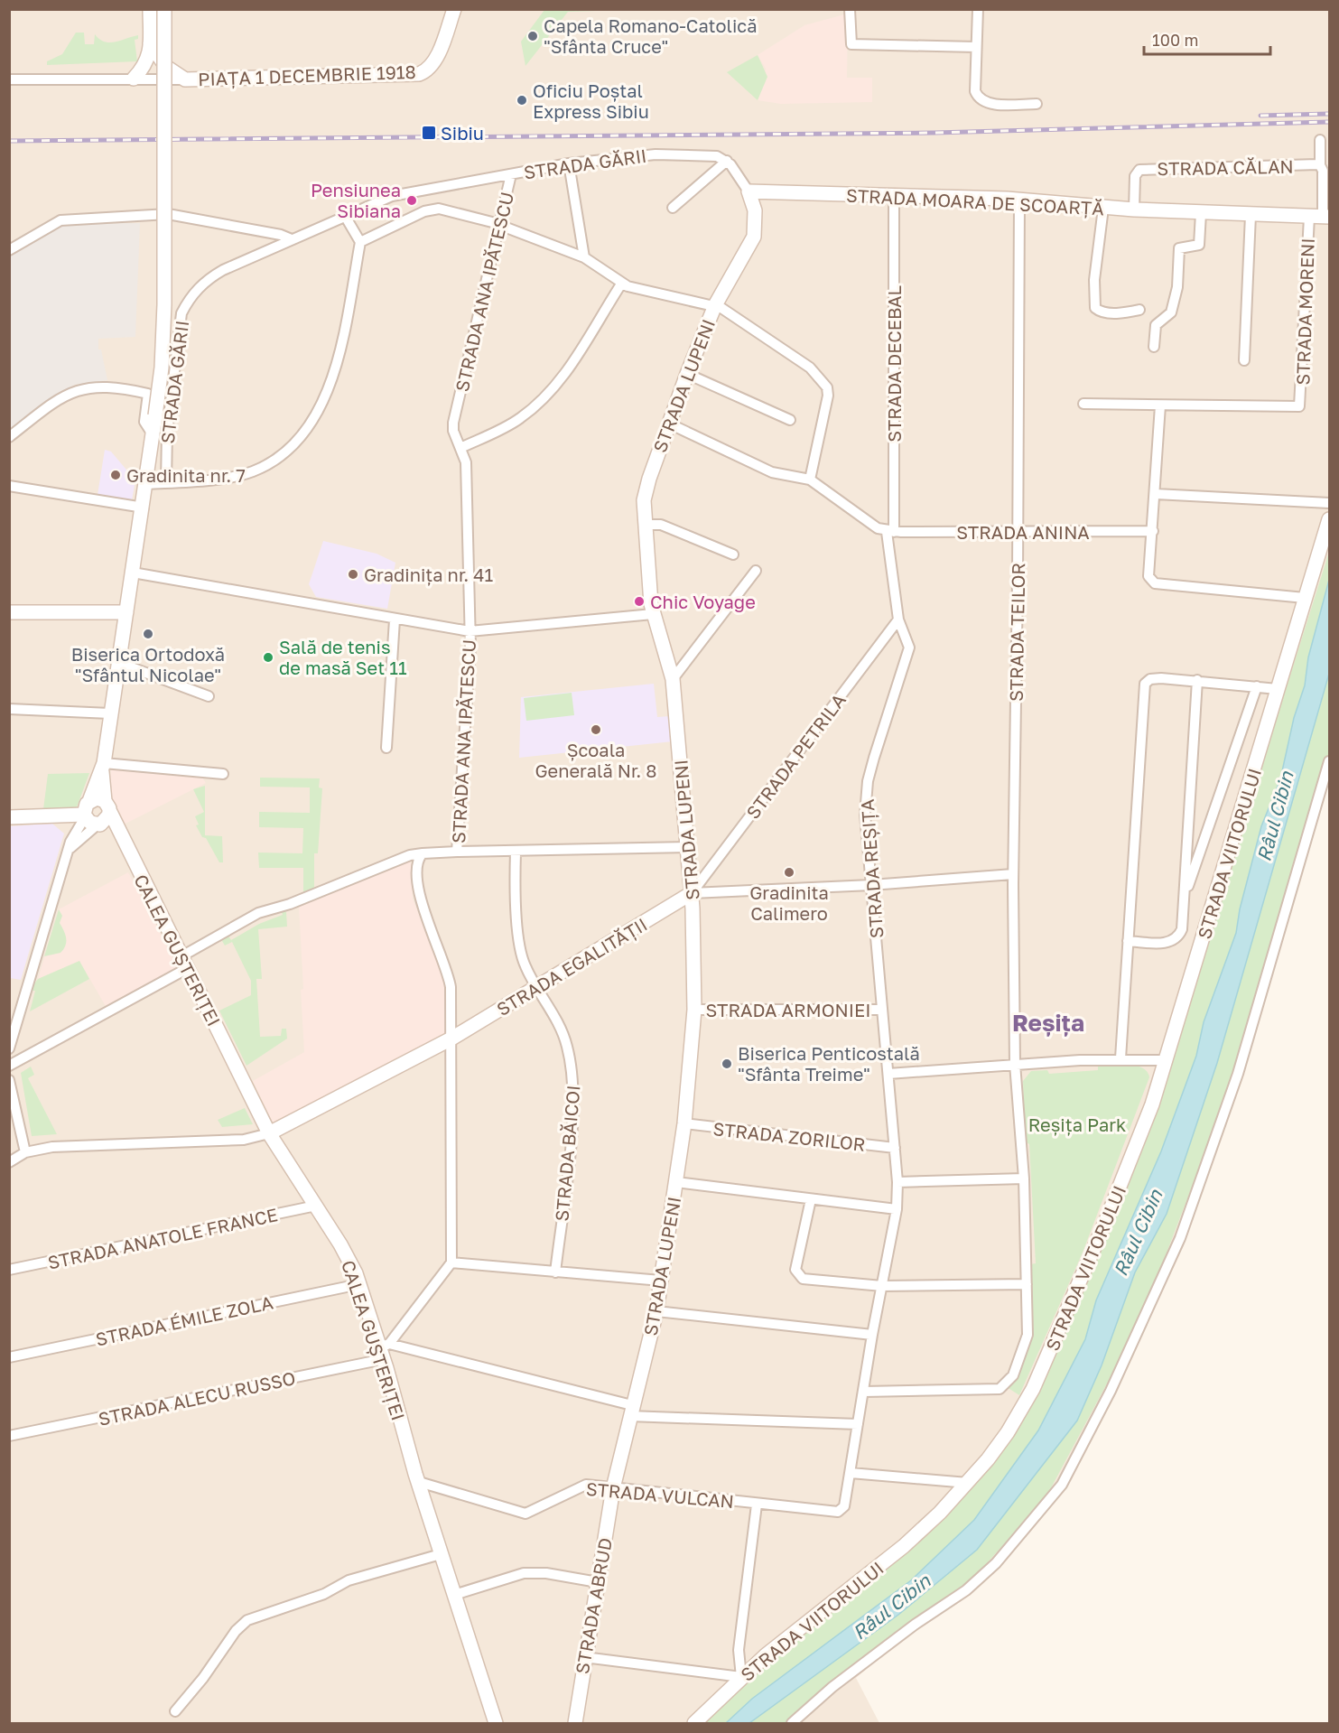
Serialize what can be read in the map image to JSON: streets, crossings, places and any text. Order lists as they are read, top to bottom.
{
  "streets": {
    "street": [
      "PIAȚA 1 DECEMBRIE 1918",
      "STRADA GĂRII",
      "STRADA CĂLAN",
      "STRADA MOARA DE SCOARȚĂ",
      "STRADA ANA IPĂTESCU",
      "STRADA MORENI",
      "STRADA DECEBAL",
      "STRADA LUPENI",
      "STRADA ANINA",
      "STRADA TEILOR",
      "STRADA PETRILA",
      "STRADA VIITORULUI",
      "STRADA REȘIȚA",
      "CALEA GUȘTERIȚEI",
      "STRADA EGALITĂȚII",
      "STRADA ARMONIEI",
      "STRADA ZORILOR",
      "STRADA BĂICOI",
      "STRADA ANATOLE FRANCE",
      "STRADA ÉMILE ZOLA",
      "STRADA ALECU RUSSO",
      "STRADA VULCAN",
      "STRADA ABRUD"
    ]
  },
  "crossings": [
    ["STRADA GĂRII", "STRADA MOARA DE SCOARȚĂ"],
    ["STRADA GĂRII", "STRADA ANA IPĂTESCU"],
    ["STRADA GĂRII", "STRADA LUPENI"],
    ["STRADA CĂLAN", "STRADA MOARA DE SCOARȚĂ"],
    ["STRADA MOARA DE SCOARȚĂ", "STRADA MORENI"],
    ["STRADA MOARA DE SCOARȚĂ", "STRADA DECEBAL"],
    ["STRADA MOARA DE SCOARȚĂ", "STRADA LUPENI"],
    ["STRADA MOARA DE SCOARȚĂ", "STRADA TEILOR"],
    ["STRADA ANA IPĂTESCU", "CALEA GUȘTERIȚEI"],
    ["STRADA DECEBAL", "STRADA ANINA"],
    ["STRADA DECEBAL", "STRADA REȘIȚA"],
    ["STRADA LUPENI", "STRADA PETRILA"],
    ["STRADA LUPENI", "STRADA EGALITĂȚII"],
    ["STRADA LUPENI", "STRADA ARMONIEI"],
    ["STRADA LUPENI", "STRADA ZORILOR"],
    ["STRADA LUPENI", "STRADA VULCAN"],
    ["STRADA LUPENI", "STRADA ABRUD"],
    ["STRADA ANINA", "STRADA TEILOR"],
    ["STRADA ANINA", "STRADA REȘIȚA"],
    ["STRADA PETRILA", "STRADA REȘIȚA"],
    ["STRADA PETRILA", "STRADA EGALITĂȚII"],
    ["STRADA REȘIȚA", "STRADA ARMONIEI"],
    ["STRADA REȘIȚA", "STRADA ZORILOR"],
    ["STRADA REȘIȚA", "STRADA VULCAN"],
    ["CALEA GUȘTERIȚEI", "STRADA EGALITĂȚII"],
    ["CALEA GUȘTERIȚEI", "STRADA ANATOLE FRANCE"],
    ["CALEA GUȘTERIȚEI", "STRADA ÉMILE ZOLA"],
    ["CALEA GUȘTERIȚEI", "STRADA ALECU RUSSO"],
    ["CALEA GUȘTERIȚEI", "STRADA VULCAN"],
    ["STRADA EGALITĂȚII", "STRADA BĂICOI"],
    ["STRADA VULCAN", "STRADA ABRUD"]
  ],
  "districts": ["Reșița"],
  "water": ["Râul Cibin"],
  "parks": ["Reșița Park"],
  "places": {
    "other": [
      "Capela Romano-Catolică \"Sfânta Cruce\"",
      "Oficiu Poștal Express Sibiu",
      "Pensiunea Sibiana",
      "Gradinita nr. 7",
      "Gradinița nr. 41",
      "Chic Voyage",
      "Biserica Ortodoxă \"Sfântul Nicolae\"",
      "Sală de tenis de masă Set 11",
      "Școala Generală Nr. 8",
      "Gradinita Calimero",
      "Biserica Penticostală \"Sfânta Treime\""
    ],
    "transit": ["Sibiu"]
  },
  "scale_bar": "100 m"
}
